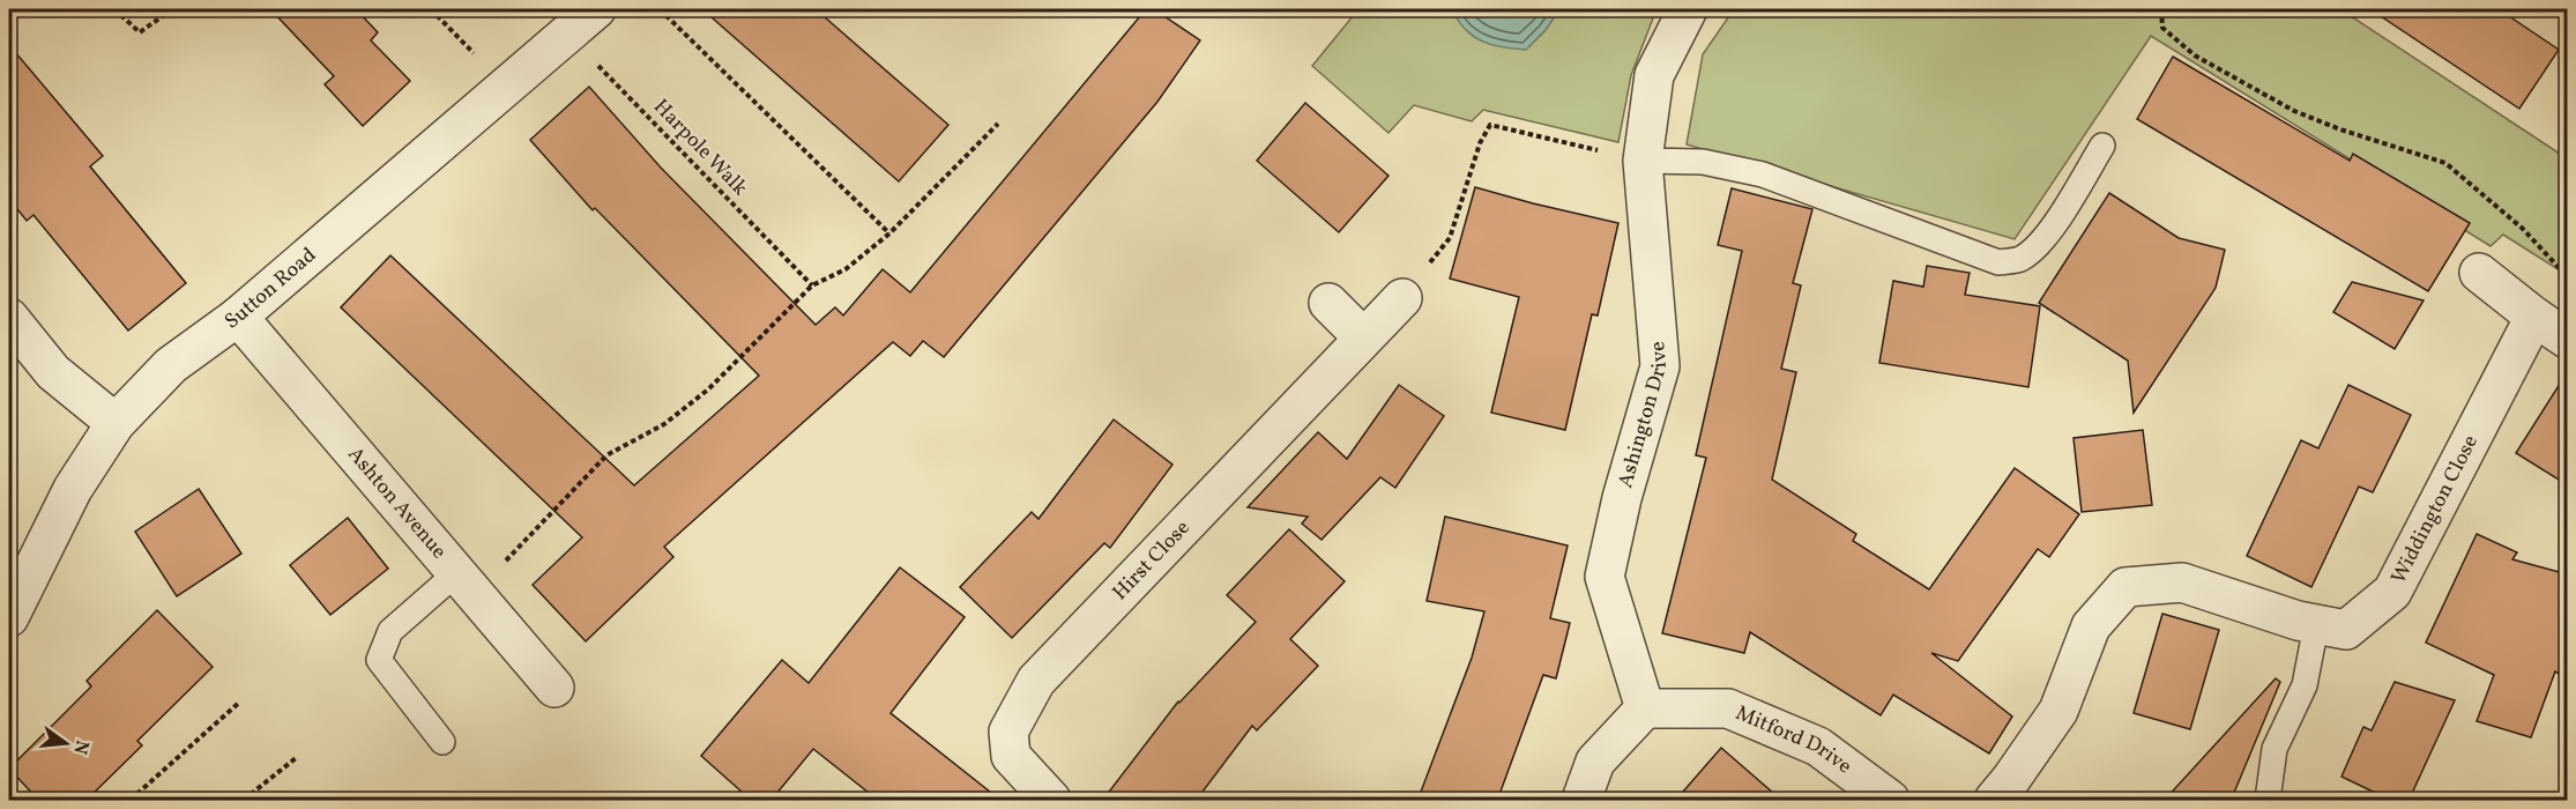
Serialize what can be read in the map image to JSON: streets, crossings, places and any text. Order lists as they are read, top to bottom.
{
  "streets": {
    "street": [
      "Sutton Road",
      "Ashington Drive",
      "Ashton Avenue",
      "Widdington Close",
      "Hirst Close",
      "Mitford Drive"
    ],
    "path": ["Harpole Walk"]
  },
  "crossings": [
    ["Harpole Walk", "Sutton Road"],
    ["Sutton Road", "Ashton Avenue"],
    ["Ashington Drive", "Mitford Drive"]
  ],
  "north": "right"
}
